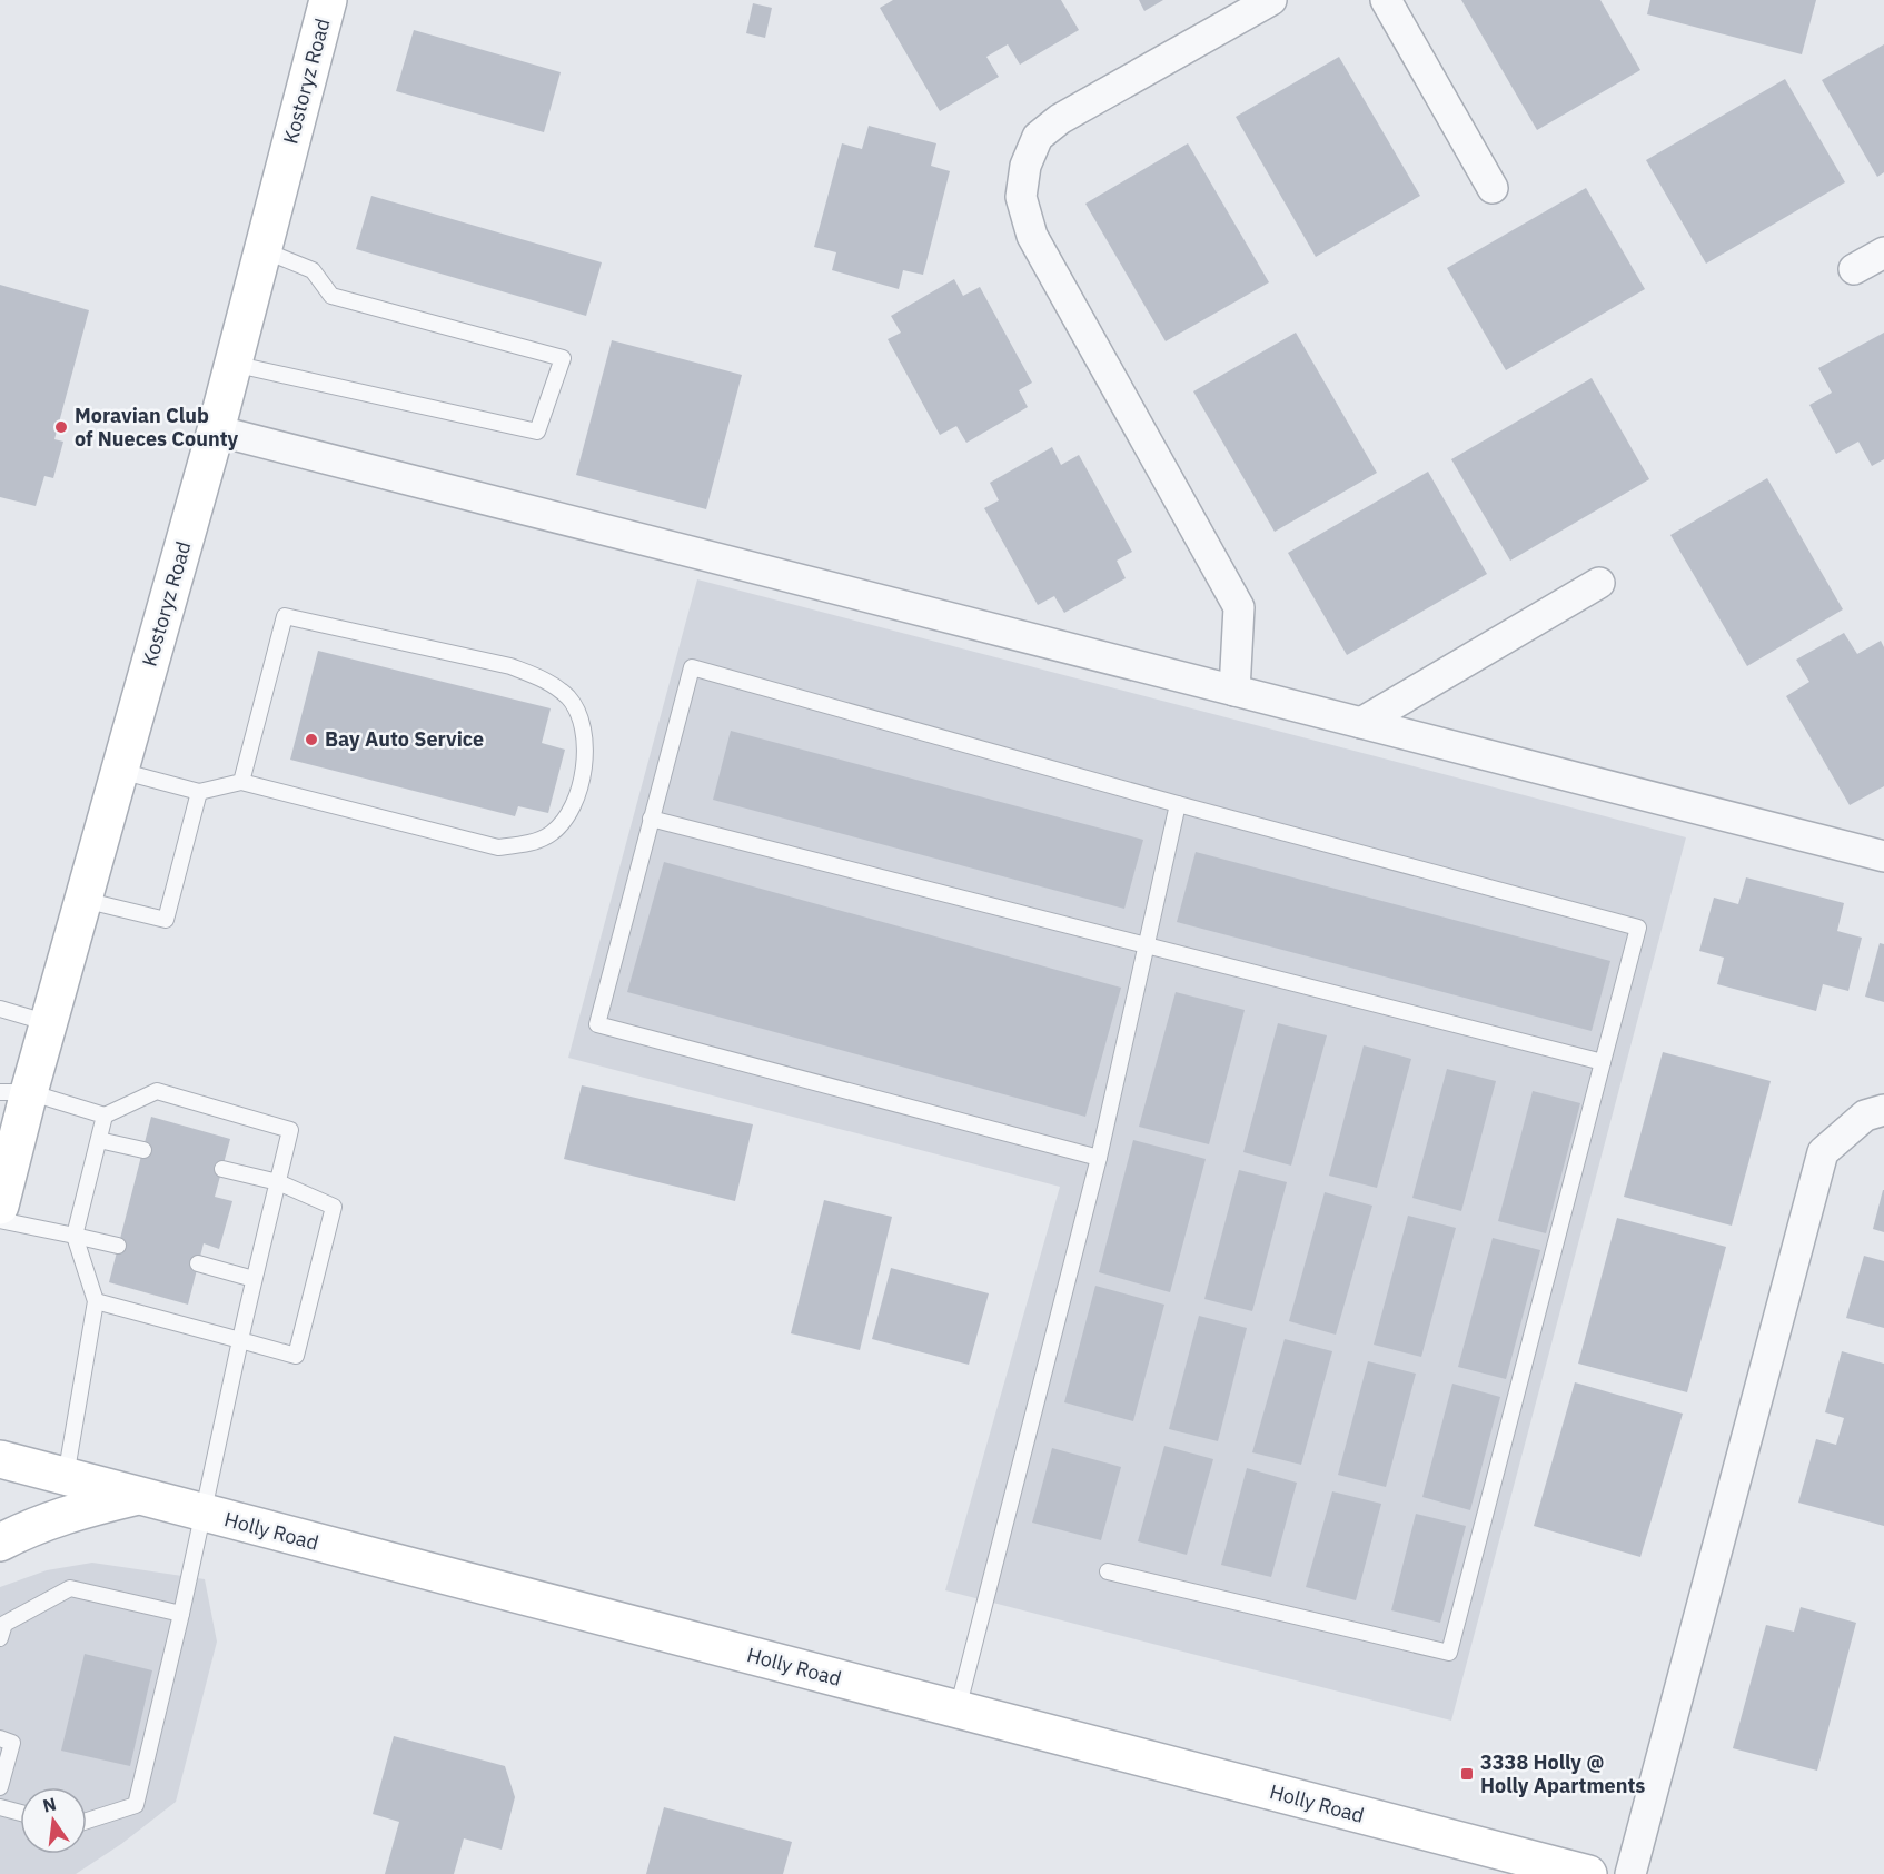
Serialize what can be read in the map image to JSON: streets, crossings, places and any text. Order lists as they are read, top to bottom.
{
  "streets": {
    "main road": ["Kostoryz Road", "Holly Road"]
  },
  "places": {
    "other": ["Moravian Club of Nueces County", "Bay Auto Service"],
    "transit": ["3338 Holly @ Holly Apartments"]
  },
  "north": "top"
}
